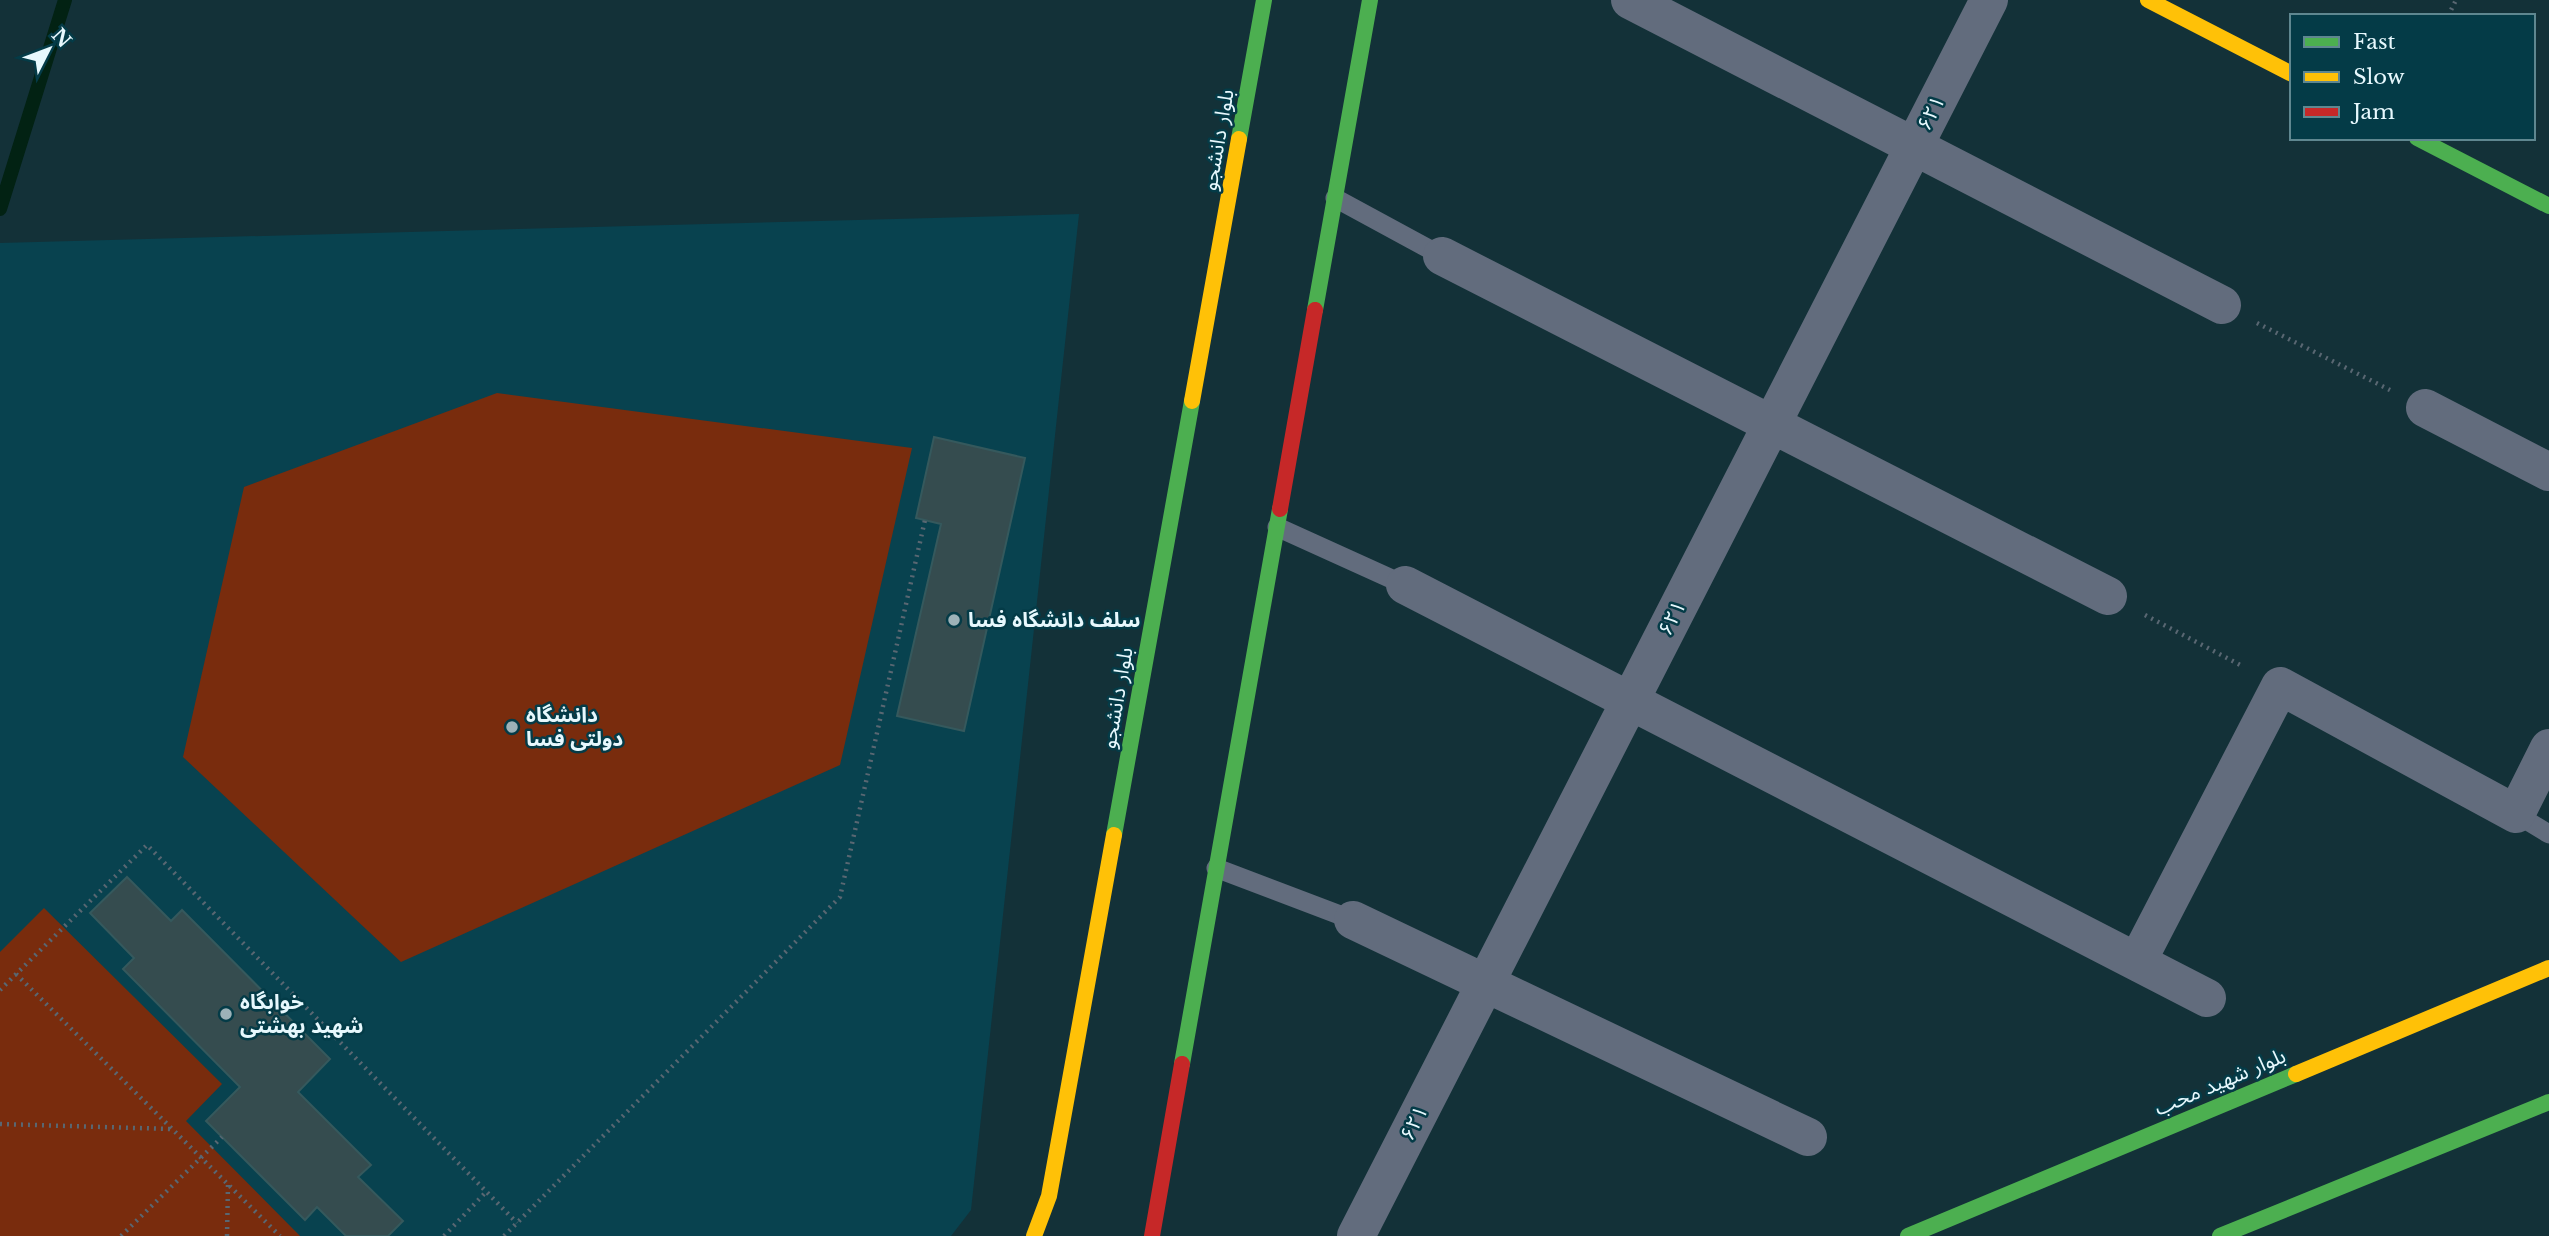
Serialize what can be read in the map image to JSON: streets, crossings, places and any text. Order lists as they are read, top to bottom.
{
  "streets": {
    "main road": ["بلوار دانشجو", "بلوار شهید محب"],
    "street": ["۶۲۱"]
  },
  "places": ["سلف دانشگاه فسا", "دانشگاه دولتی فسا", "خوابگاه شهید بهشتی"],
  "legend": ["Fast", "Slow", "Jam"],
  "north": "top right"
}
